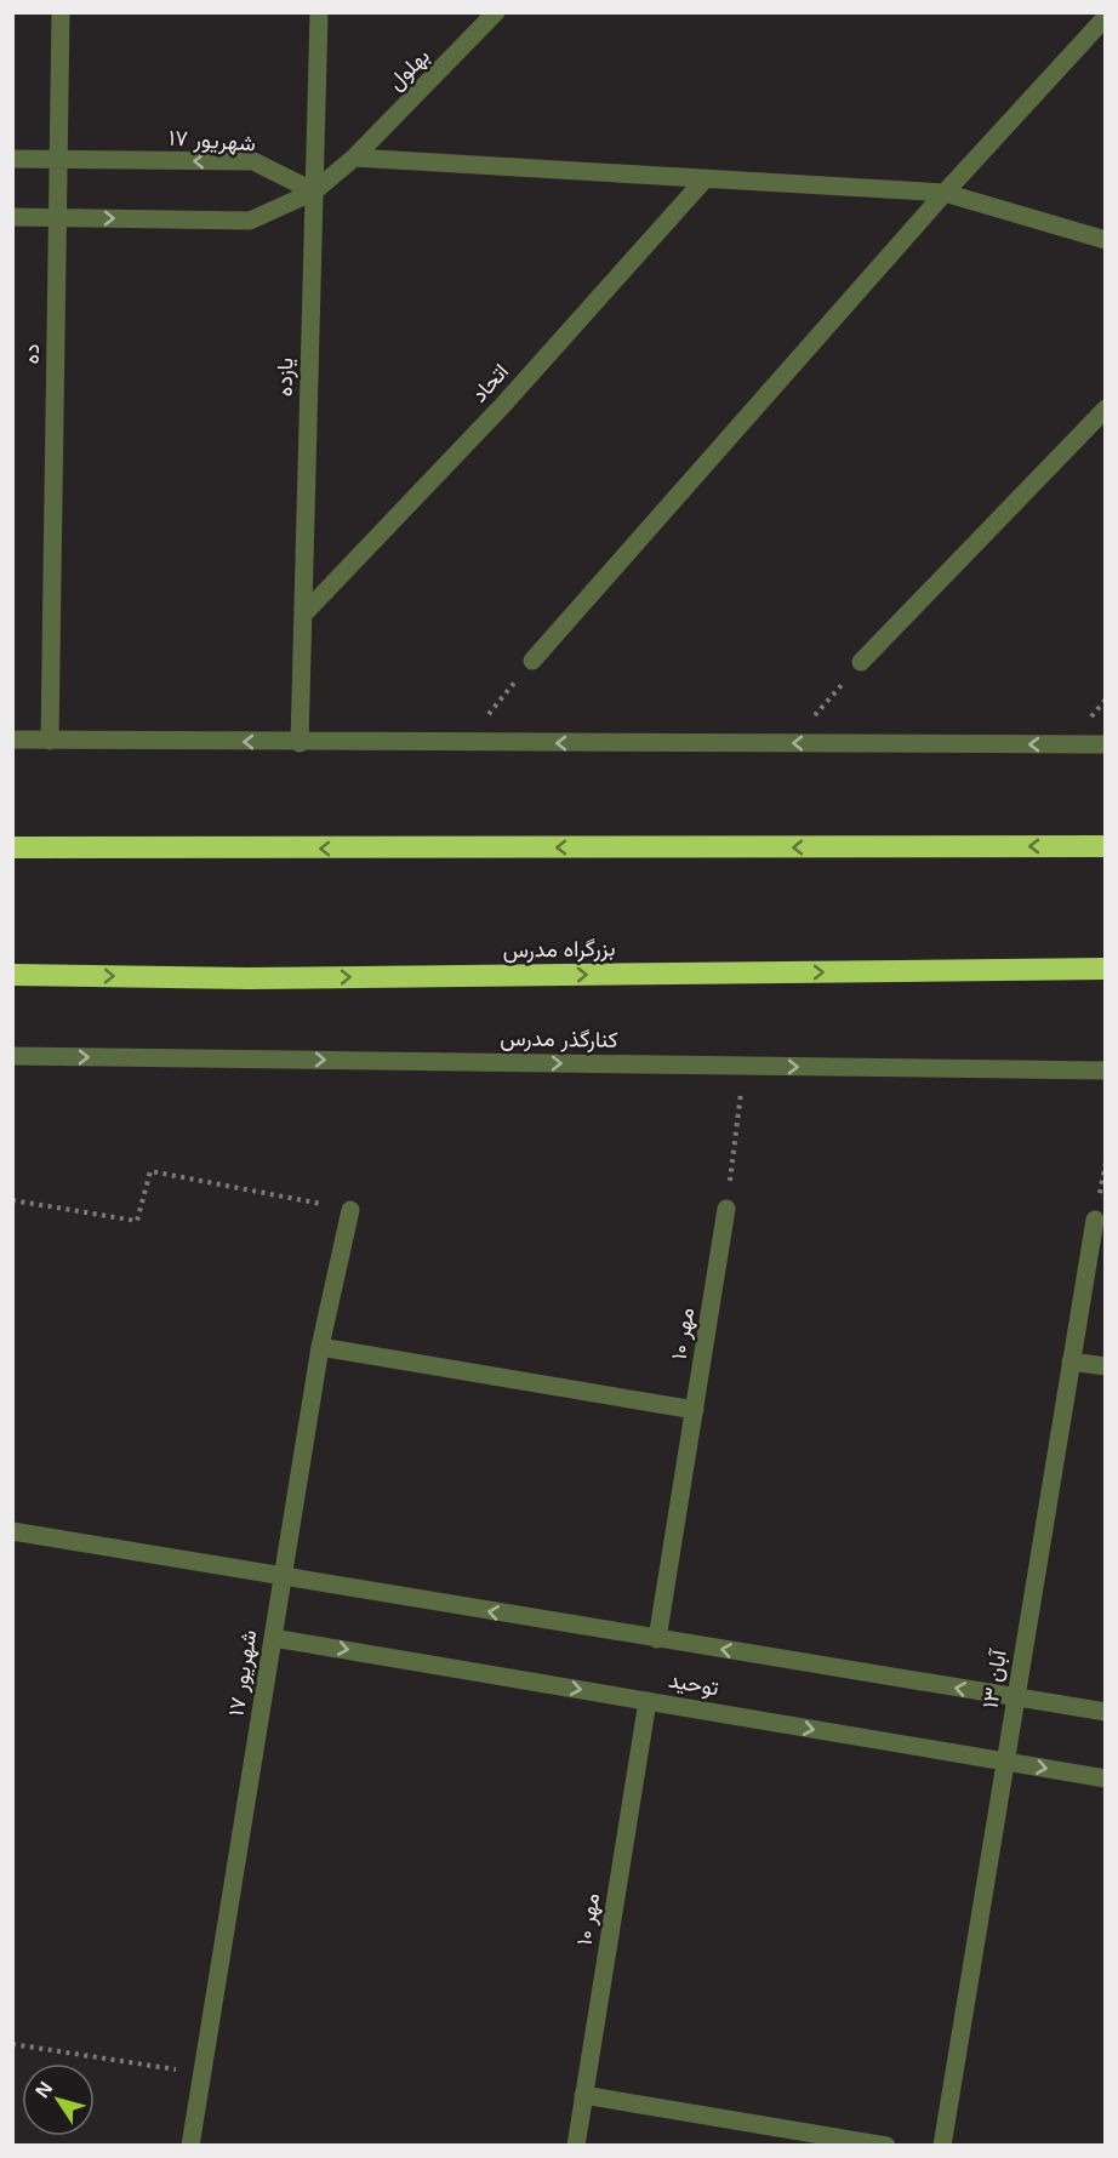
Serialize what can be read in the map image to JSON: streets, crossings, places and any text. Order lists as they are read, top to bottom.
{
  "streets": {
    "highway": ["بزرگراه مدرس"],
    "street": [
      "بهلول",
      "۱۷ شهریور",
      "ده",
      "یازده",
      "اتحاد",
      "کنارگذر مدرس",
      "۱۰ مهر",
      "۱۳ آبان",
      "توحید"
    ]
  },
  "crossings": [
    ["بهلول", "۱۷ شهریور"],
    ["بهلول", "یازده"],
    ["۱۷ شهریور", "ده"],
    ["۱۷ شهریور", "یازده"],
    ["۱۷ شهریور", "توحید"],
    ["یازده", "اتحاد"],
    ["۱۰ مهر", "توحید"],
    ["۱۳ آبان", "توحید"]
  ],
  "one_way": ["کنارگذر مدرس"],
  "north": "top left"
}
